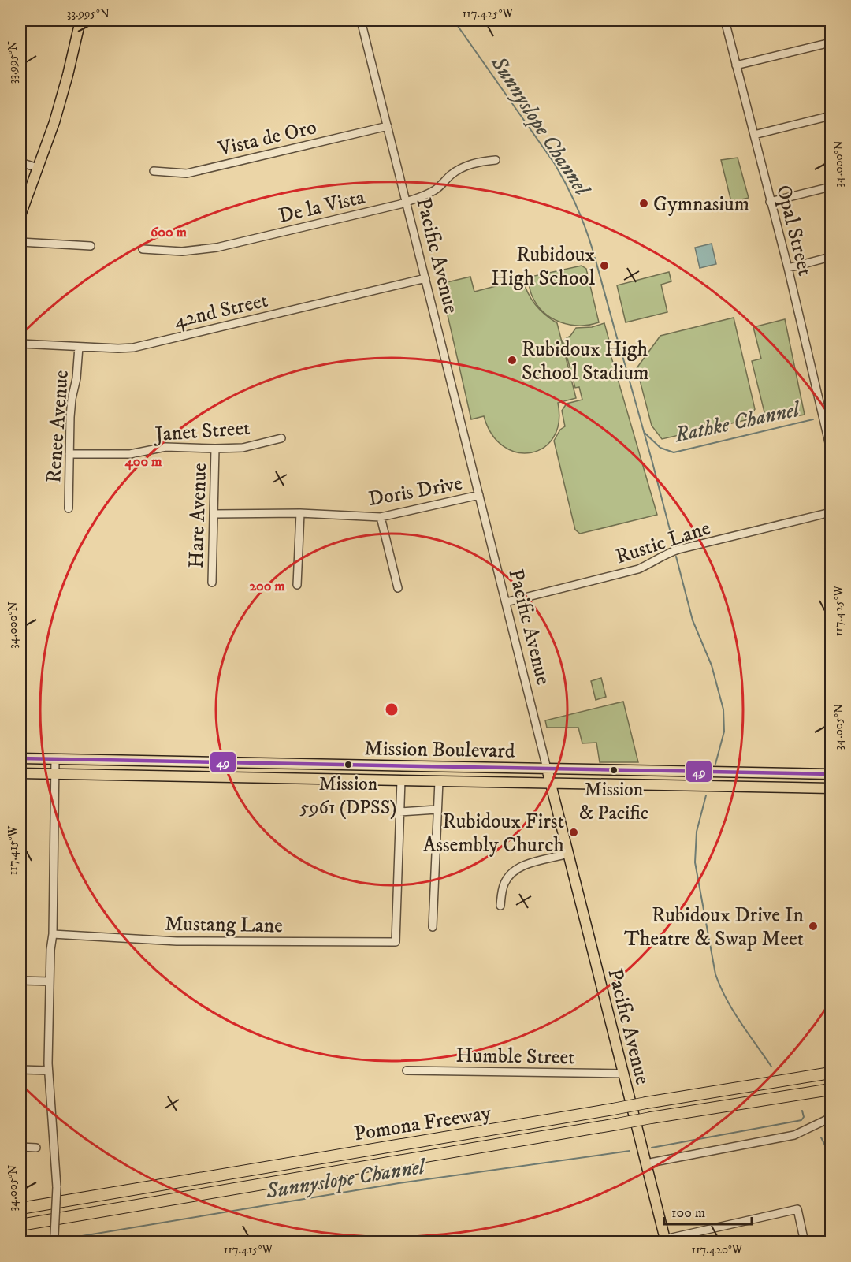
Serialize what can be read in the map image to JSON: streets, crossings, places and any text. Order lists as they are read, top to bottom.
{
  "streets": {
    "highway": ["Pomona Freeway"],
    "main road": ["Pacific Avenue", "Mission Boulevard"],
    "street": [
      "Vista de Oro",
      "De la Vista",
      "Opal Street",
      "42nd Street",
      "Renee Avenue",
      "Janet Street",
      "Doris Drive",
      "Hare Avenue",
      "Rustic Lane",
      "Mustang Lane",
      "Humble Street"
    ]
  },
  "crossings": [
    ["Vista de Oro", "Pacific Avenue"],
    ["De la Vista", "Pacific Avenue"],
    ["Pacific Avenue", "42nd Street"],
    ["Pacific Avenue", "Doris Drive"],
    ["Pacific Avenue", "Rustic Lane"],
    ["Pacific Avenue", "Mission Boulevard"],
    ["Pacific Avenue", "Humble Street"],
    ["42nd Street", "Renee Avenue"],
    ["Renee Avenue", "Janet Street"],
    ["Janet Street", "Hare Avenue"],
    ["Doris Drive", "Hare Avenue"]
  ],
  "water": ["Sunnyslope Channel", "Rathke Channel"],
  "places": [
    "Gymnasium",
    "Rubidoux High School",
    "Rubidoux High School Stadium",
    "Mission 5961 (DPSS)",
    "Mission & Pacific",
    "Rubidoux First Assembly Church",
    "Rubidoux Drive In Theatre & Swap Meet"
  ],
  "lines": ["transit line 49"],
  "scale_bar": "100 m",
  "coordinates": [
    "33.995°N",
    "117.425°W",
    "34.000°N",
    "34.005°N",
    "117.415°W",
    "117.420°W"
  ],
  "rings": ["600 m", "400 m", "200 m"]
}
